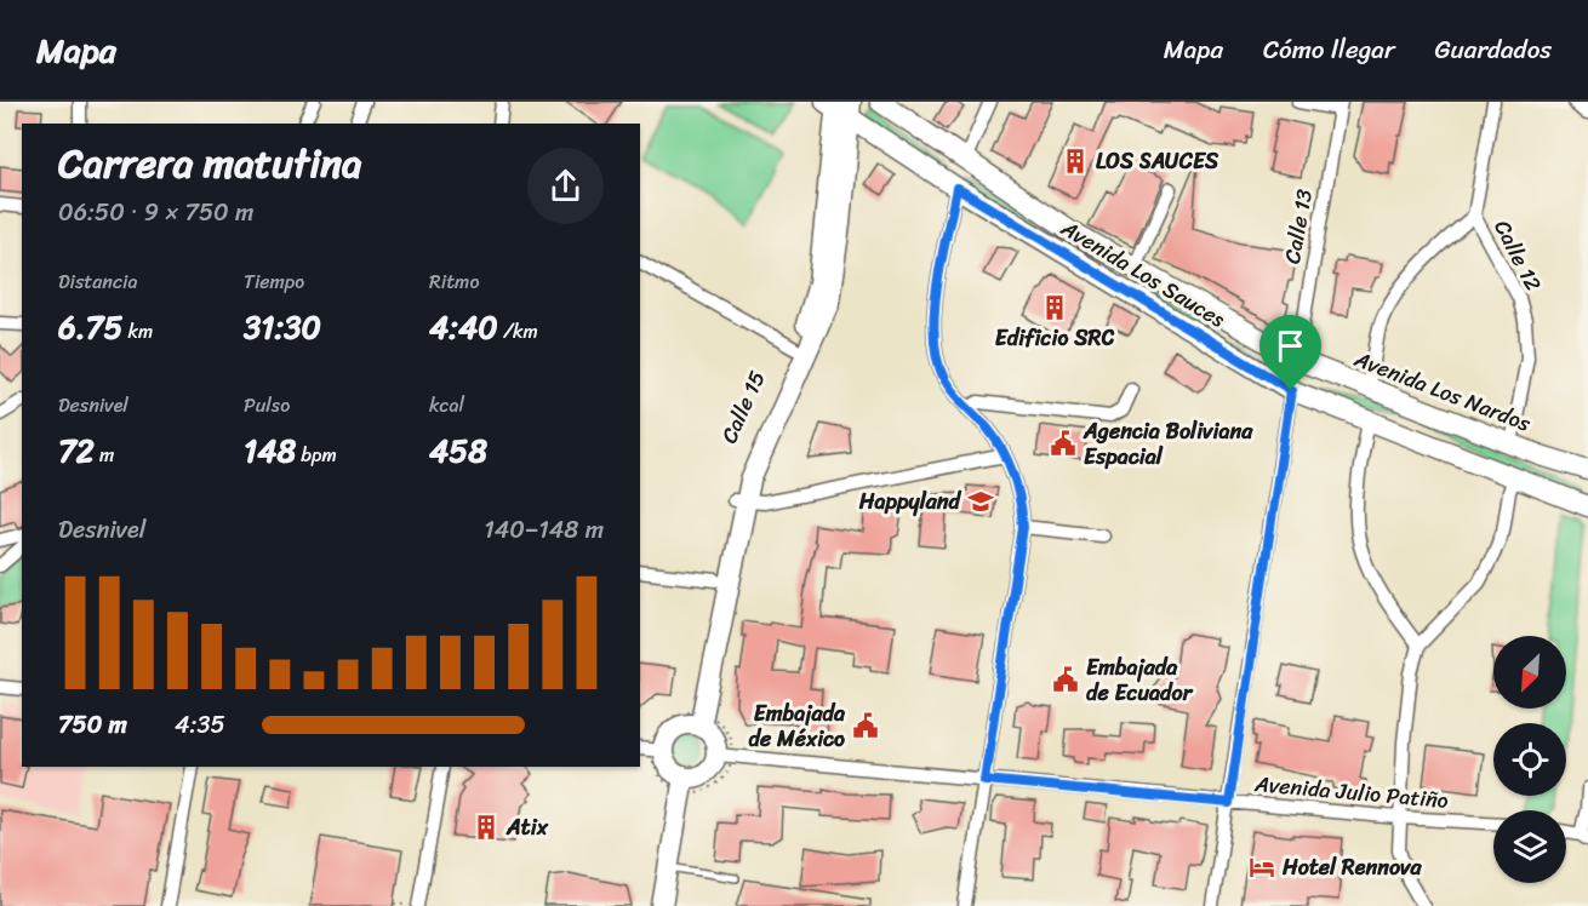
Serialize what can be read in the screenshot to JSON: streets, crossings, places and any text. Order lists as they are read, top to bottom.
{
  "streets": {
    "street": [
      "Calle 13",
      "Calle 12",
      "Avenida Los Sauces",
      "Avenida Los Nardos",
      "Calle 15",
      "Avenida Julio Patiño"
    ]
  },
  "crossings": [
    ["Calle 13", "Avenida Los Nardos"],
    ["Calle 12", "Avenida Los Nardos"],
    ["Avenida Los Sauces", "Calle 15"]
  ],
  "places": {
    "building": ["LOS SAUCES", "Edificio SRC", "Atix"],
    "public building": ["Agencia Boliviana Espacial", "Embajada de Ecuador", "Embajada de México"],
    "school or university": ["Happyland"],
    "hotel": ["Hotel Rennova"]
  },
  "north": "bottom left",
  "page": {
    "header": "Mapa",
    "nav": ["Mapa", "Cómo llegar", "Guardados"],
    "heading": ["Carrera matutina", "06:50 · 9 × 750 m"],
    "stats": [
      ["Distancia", "6.75 km"],
      ["Tiempo", "31:30"],
      ["Ritmo", "4:40 /km"],
      ["Desnivel", "72 m"],
      ["Pulso", "148 bpm"],
      ["kcal", "458"]
    ],
    "chart": ["Desnivel", "140–148 m"],
    "list": [
      {
        "name": "750 m",
        "note": "4:35"
      }
    ]
  }
}
